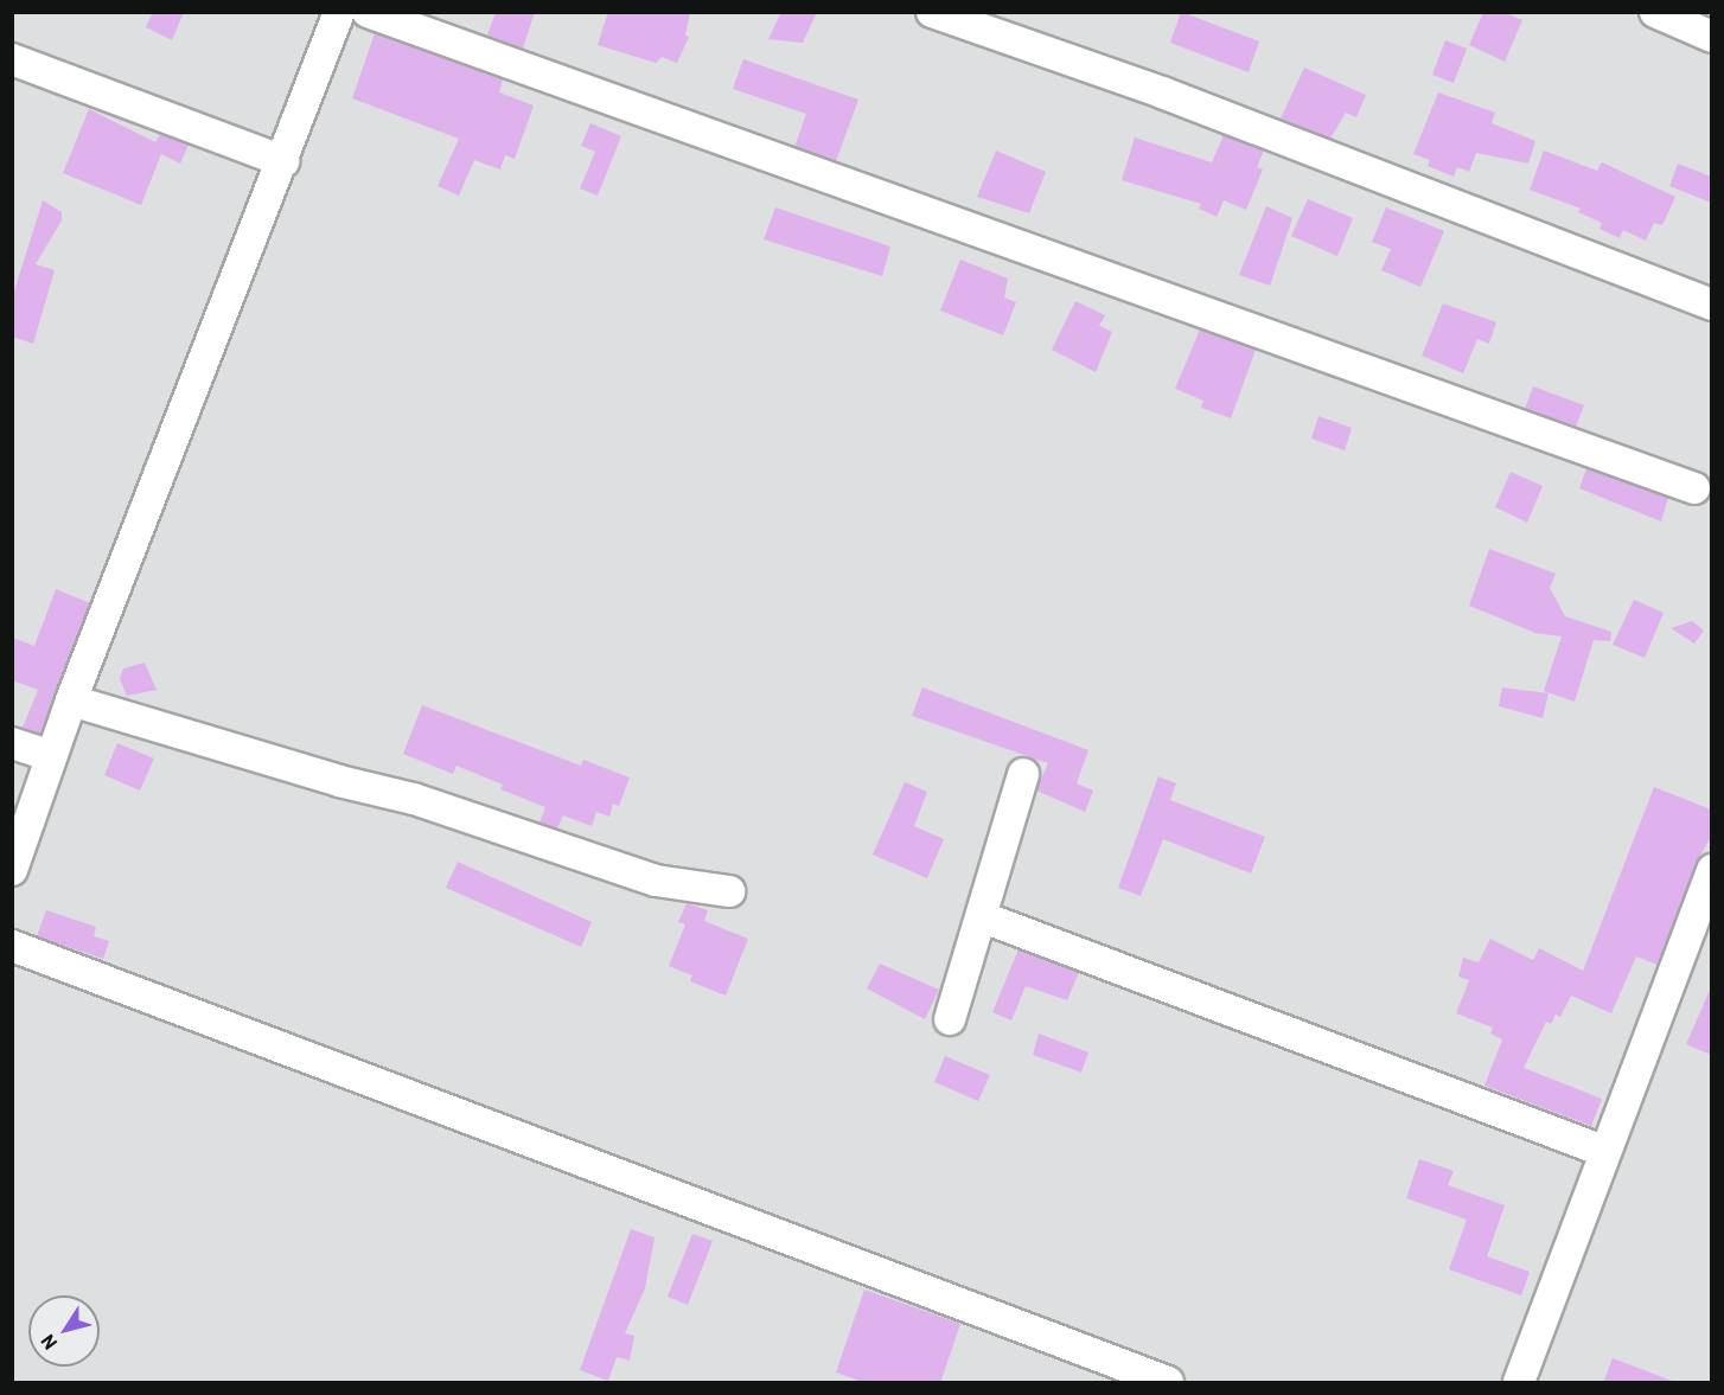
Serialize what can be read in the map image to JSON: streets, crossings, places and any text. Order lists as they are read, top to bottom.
{
  "north": "bottom left"
}
